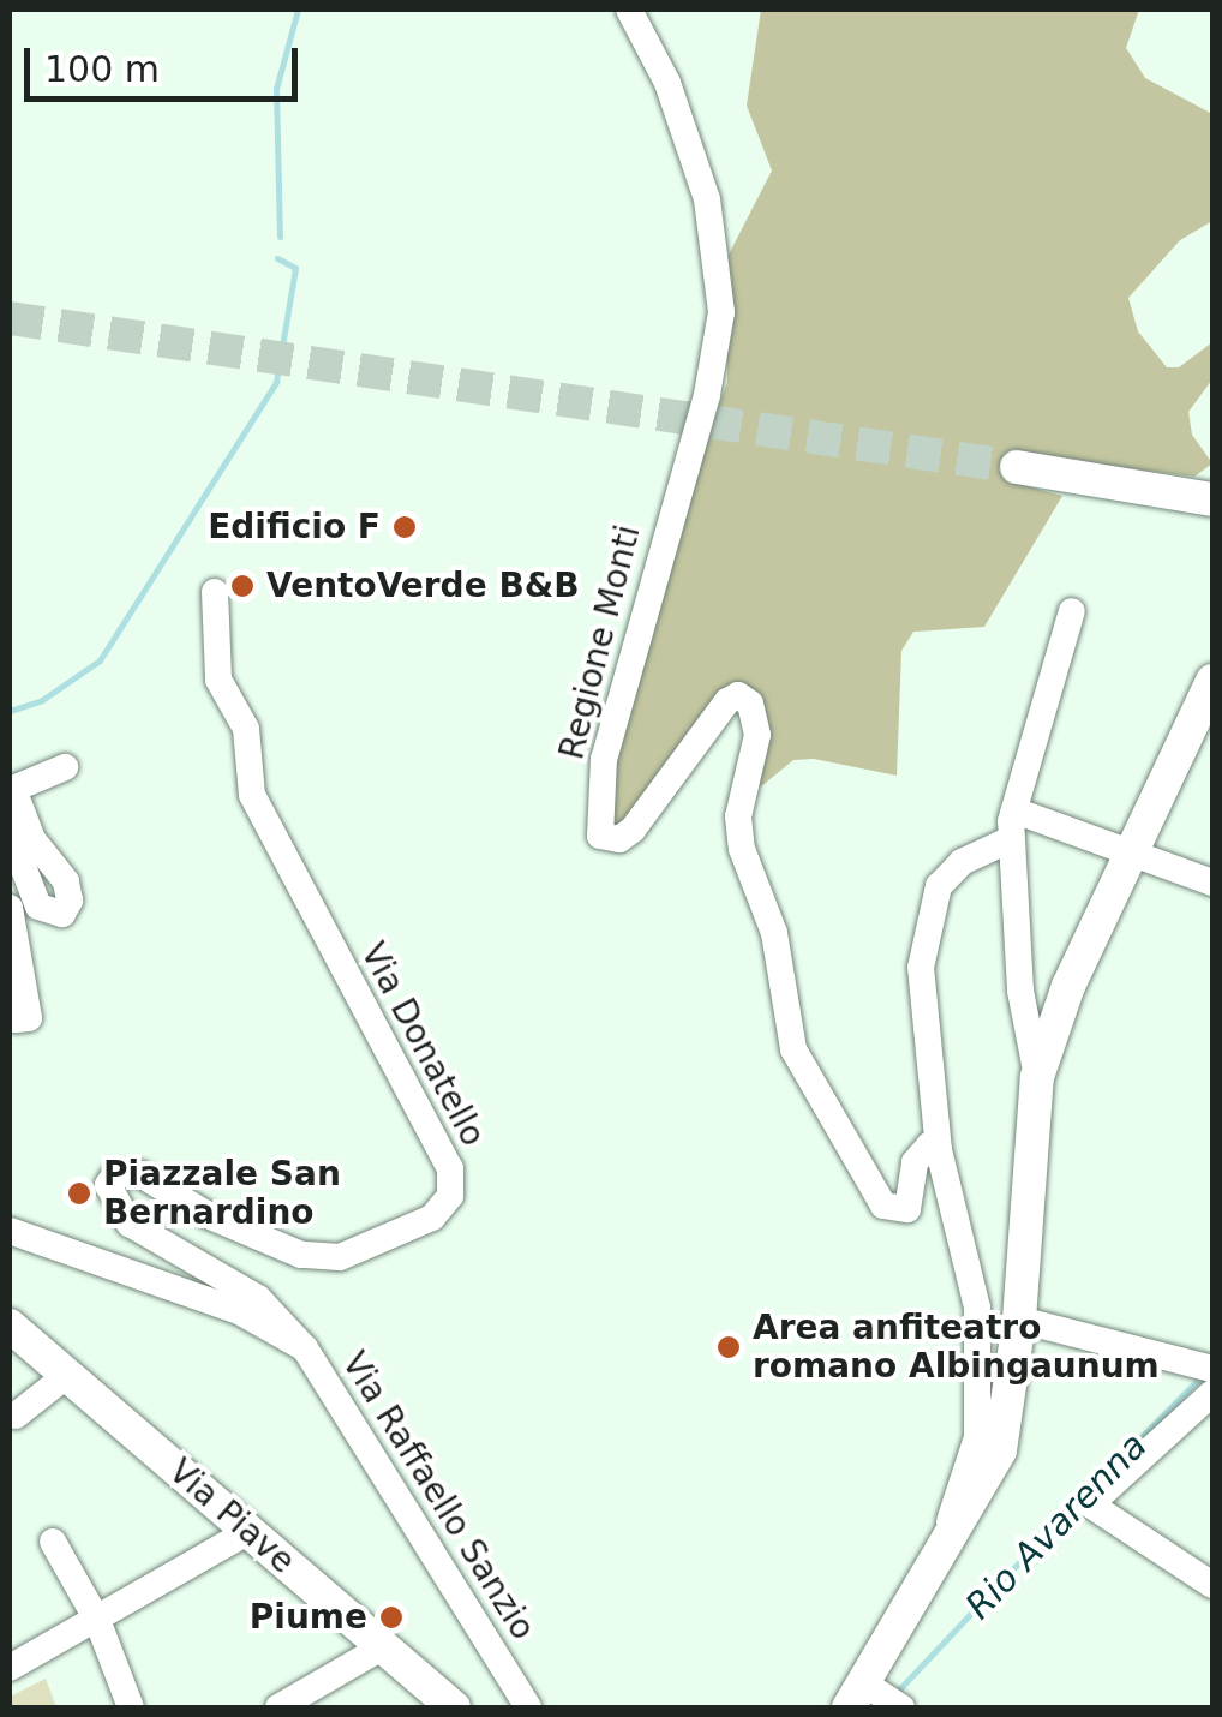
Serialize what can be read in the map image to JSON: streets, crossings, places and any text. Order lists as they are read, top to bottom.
{
  "streets": {
    "main road": ["Via Piave"],
    "street": ["Regione Monti", "Via Donatello", "Via Raffaello Sanzio"]
  },
  "crossings": [
    ["Via Donatello", "Via Raffaello Sanzio"]
  ],
  "water": ["Rio Avarenna"],
  "places": [
    "Edificio F",
    "VentoVerde B&B",
    "Piazzale San Bernardino",
    "Area anfiteatro romano Albingaunum",
    "Piume"
  ],
  "scale_bar": "100 m"
}
